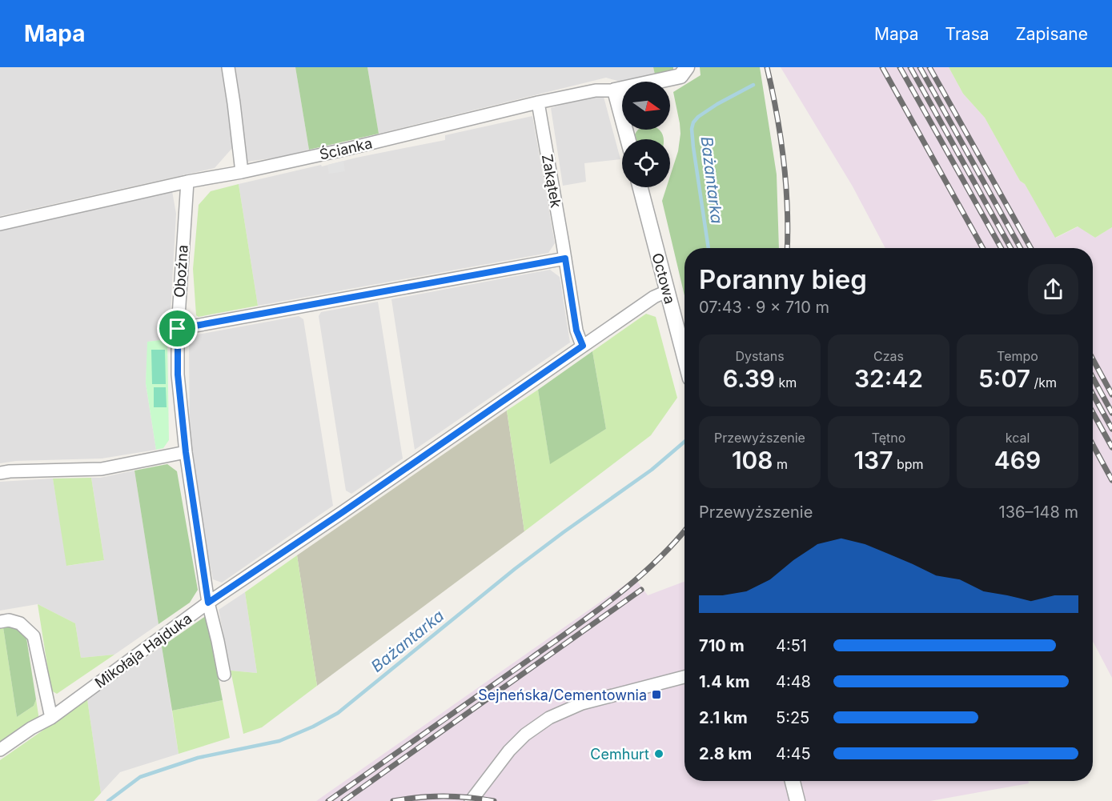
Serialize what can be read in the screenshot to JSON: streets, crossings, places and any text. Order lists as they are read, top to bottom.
{
  "streets": {
    "street": [
      "Ścianka",
      "Zakątek",
      "Oboźna",
      "Octowa",
      "Mikołaja Hajduka"
    ]
  },
  "crossings": [
    ["Ścianka", "Zakątek"],
    ["Ścianka", "Oboźna"],
    ["Zakątek", "Mikołaja Hajduka"],
    ["Oboźna", "Mikołaja Hajduka"],
    ["Octowa", "Mikołaja Hajduka"]
  ],
  "water": ["Bażantarka"],
  "places": {
    "transit": ["Sejneńska/Cementownia"],
    "other": ["Cemhurt"]
  },
  "north": "right",
  "page": {
    "header": "Mapa",
    "nav": ["Mapa", "Trasa", "Zapisane"],
    "heading": ["Poranny bieg", "07:43 · 9 × 710 m"],
    "stats": [
      ["Dystans", "6.39 km"],
      ["Czas", "32:42"],
      ["Tempo", "5:07 /km"],
      ["Przewyższenie", "108 m"],
      ["Tętno", "137 bpm"],
      ["kcal", "469"]
    ],
    "chart": ["Przewyższenie", "136–148 m"],
    "list": [
      {
        "name": "710 m",
        "note": "4:51"
      },
      {
        "name": "1.4 km",
        "note": "4:48"
      },
      {
        "name": "2.1 km",
        "note": "5:25"
      },
      {
        "name": "2.8 km",
        "note": "4:45"
      }
    ]
  }
}
